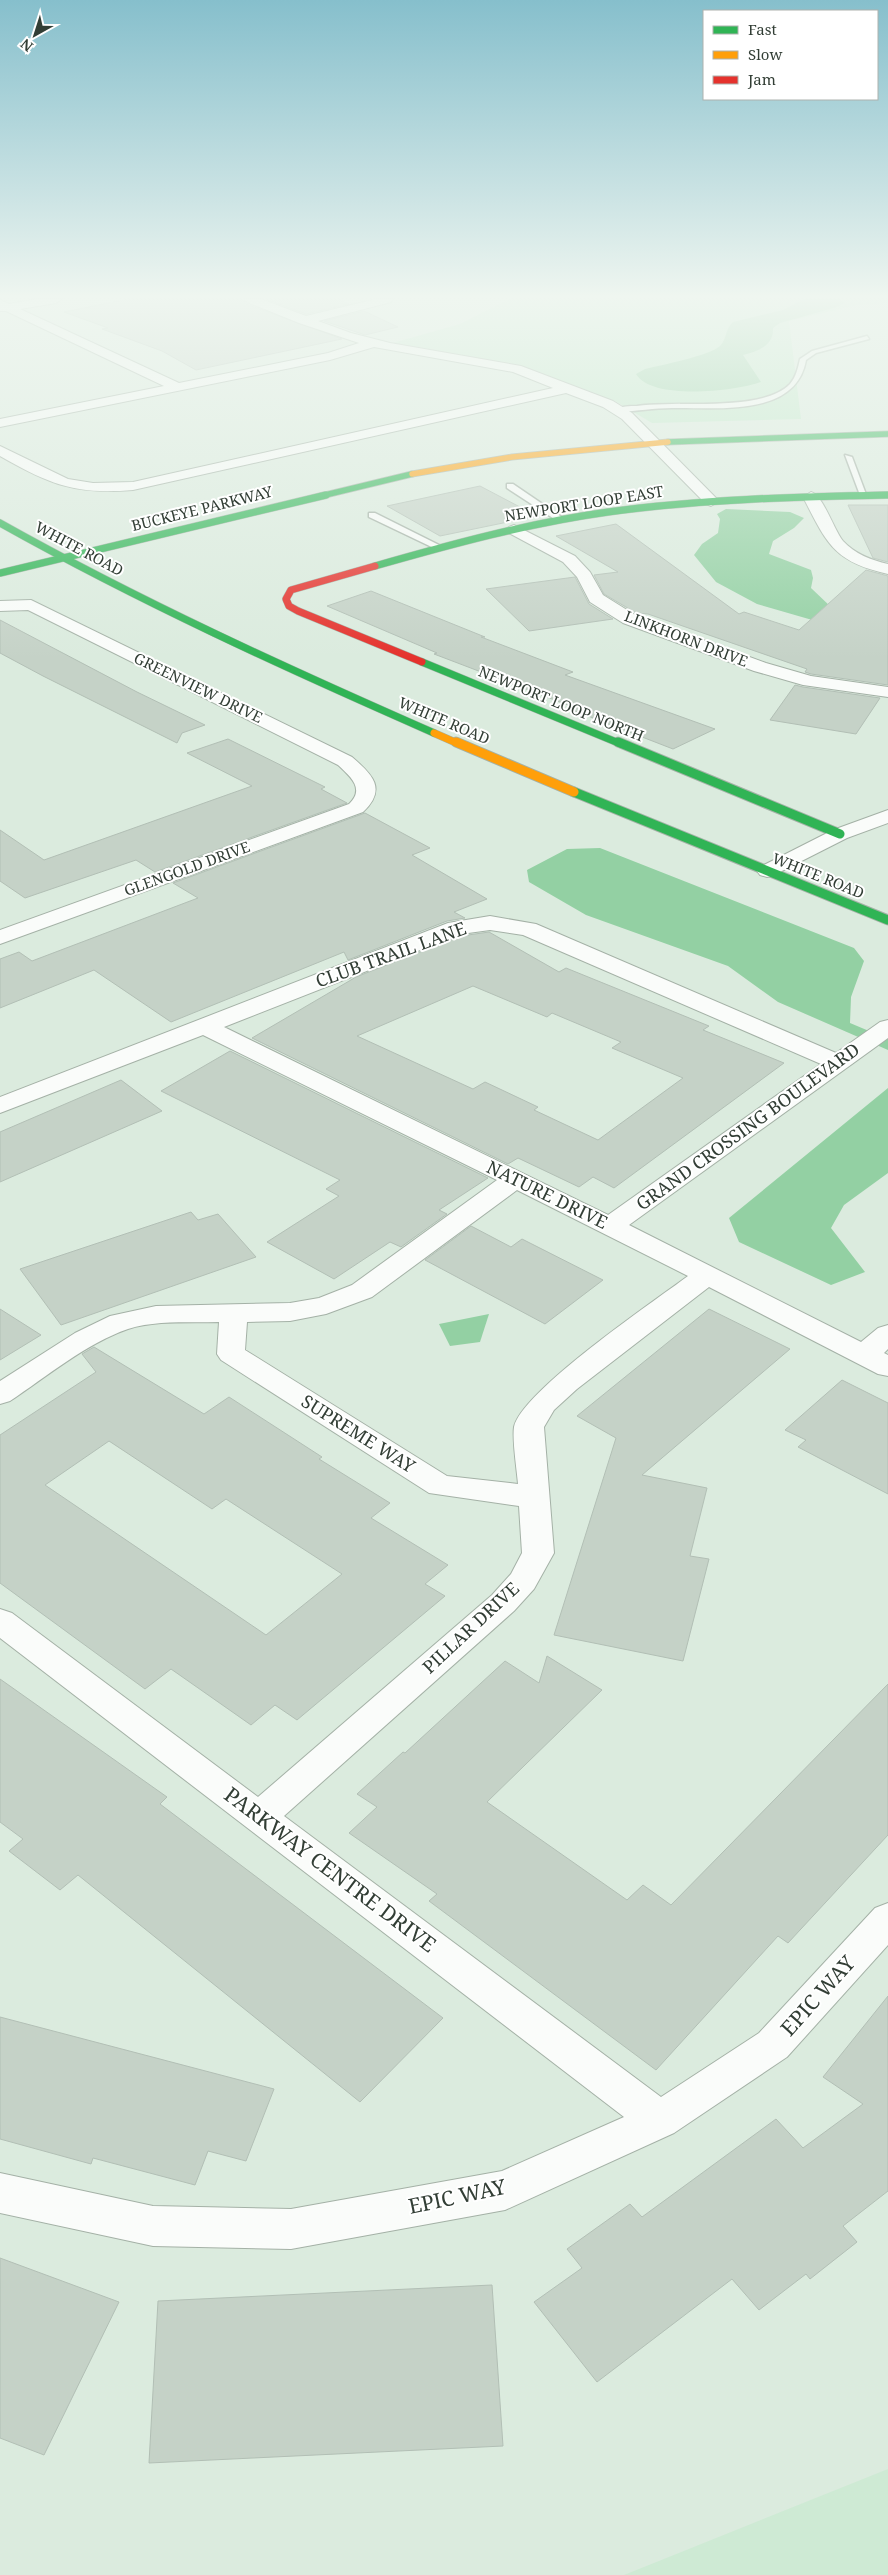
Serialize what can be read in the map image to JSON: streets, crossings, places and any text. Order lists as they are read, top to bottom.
{
  "streets": {
    "street": [
      "NEWPORT LOOP EAST",
      "BUCKEYE PARKWAY",
      "WHITE ROAD",
      "LINKHORN DRIVE",
      "GREENVIEW DRIVE",
      "NEWPORT LOOP NORTH",
      "GLENGOLD DRIVE",
      "CLUB TRAIL LANE",
      "GRAND CROSSING BOULEVARD",
      "NATURE DRIVE",
      "SUPREME WAY",
      "PILLAR DRIVE",
      "PARKWAY CENTRE DRIVE",
      "EPIC WAY"
    ]
  },
  "crossings": [
    ["NEWPORT LOOP EAST", "LINKHORN DRIVE"],
    ["NEWPORT LOOP EAST", "NEWPORT LOOP NORTH"],
    ["BUCKEYE PARKWAY", "WHITE ROAD"],
    ["GREENVIEW DRIVE", "GLENGOLD DRIVE"],
    ["CLUB TRAIL LANE", "GRAND CROSSING BOULEVARD"],
    ["CLUB TRAIL LANE", "NATURE DRIVE"],
    ["GRAND CROSSING BOULEVARD", "NATURE DRIVE"],
    ["NATURE DRIVE", "PILLAR DRIVE"],
    ["SUPREME WAY", "PILLAR DRIVE"],
    ["PILLAR DRIVE", "PARKWAY CENTRE DRIVE"],
    ["PARKWAY CENTRE DRIVE", "EPIC WAY"]
  ],
  "legend": ["Fast", "Slow", "Jam"],
  "north": "bottom left"
}
